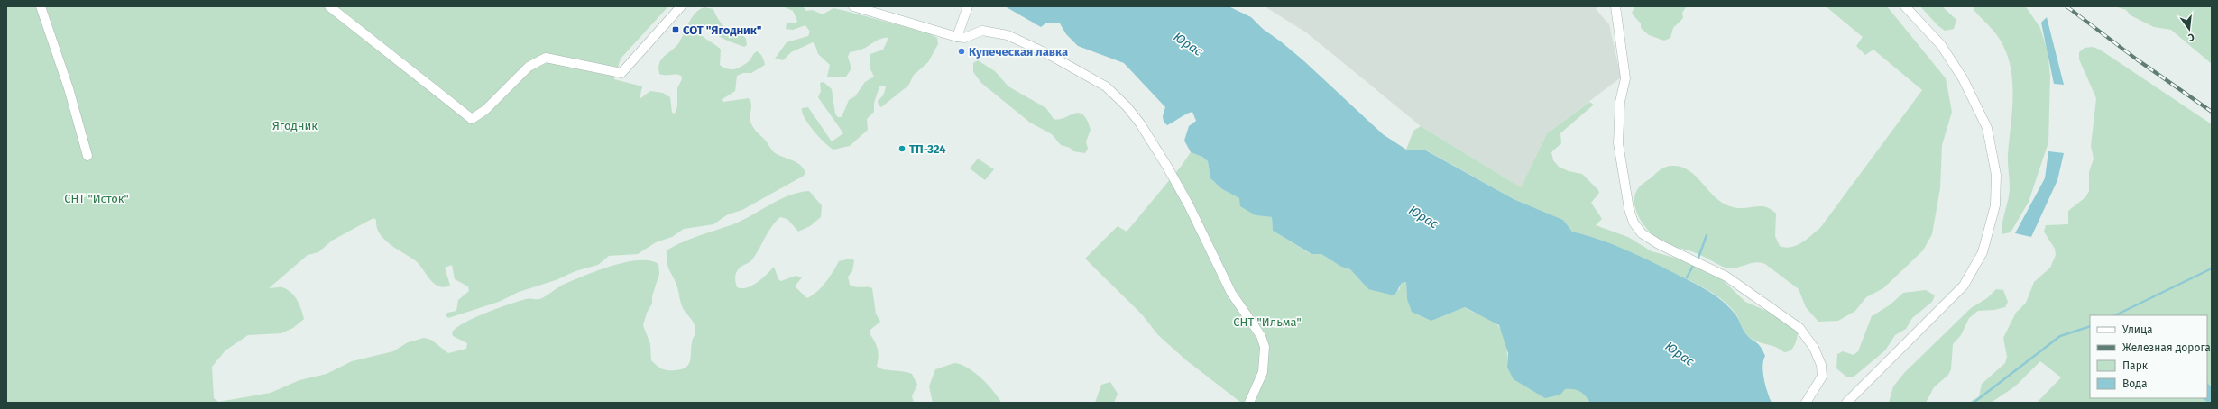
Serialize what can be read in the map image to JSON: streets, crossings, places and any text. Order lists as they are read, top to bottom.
{
  "water": ["Юрас"],
  "parks": ["Ягодник", "СНТ \"Исток\"", "СНТ \"Ильма\""],
  "places": {
    "transit": ["СОТ \"Ягодник\""],
    "other": ["Купеческая лавка", "ТП-324"]
  },
  "legend": [
    "Улица",
    "Железная дорога",
    "Парк",
    "Вода"
  ],
  "north": "bottom"
}
